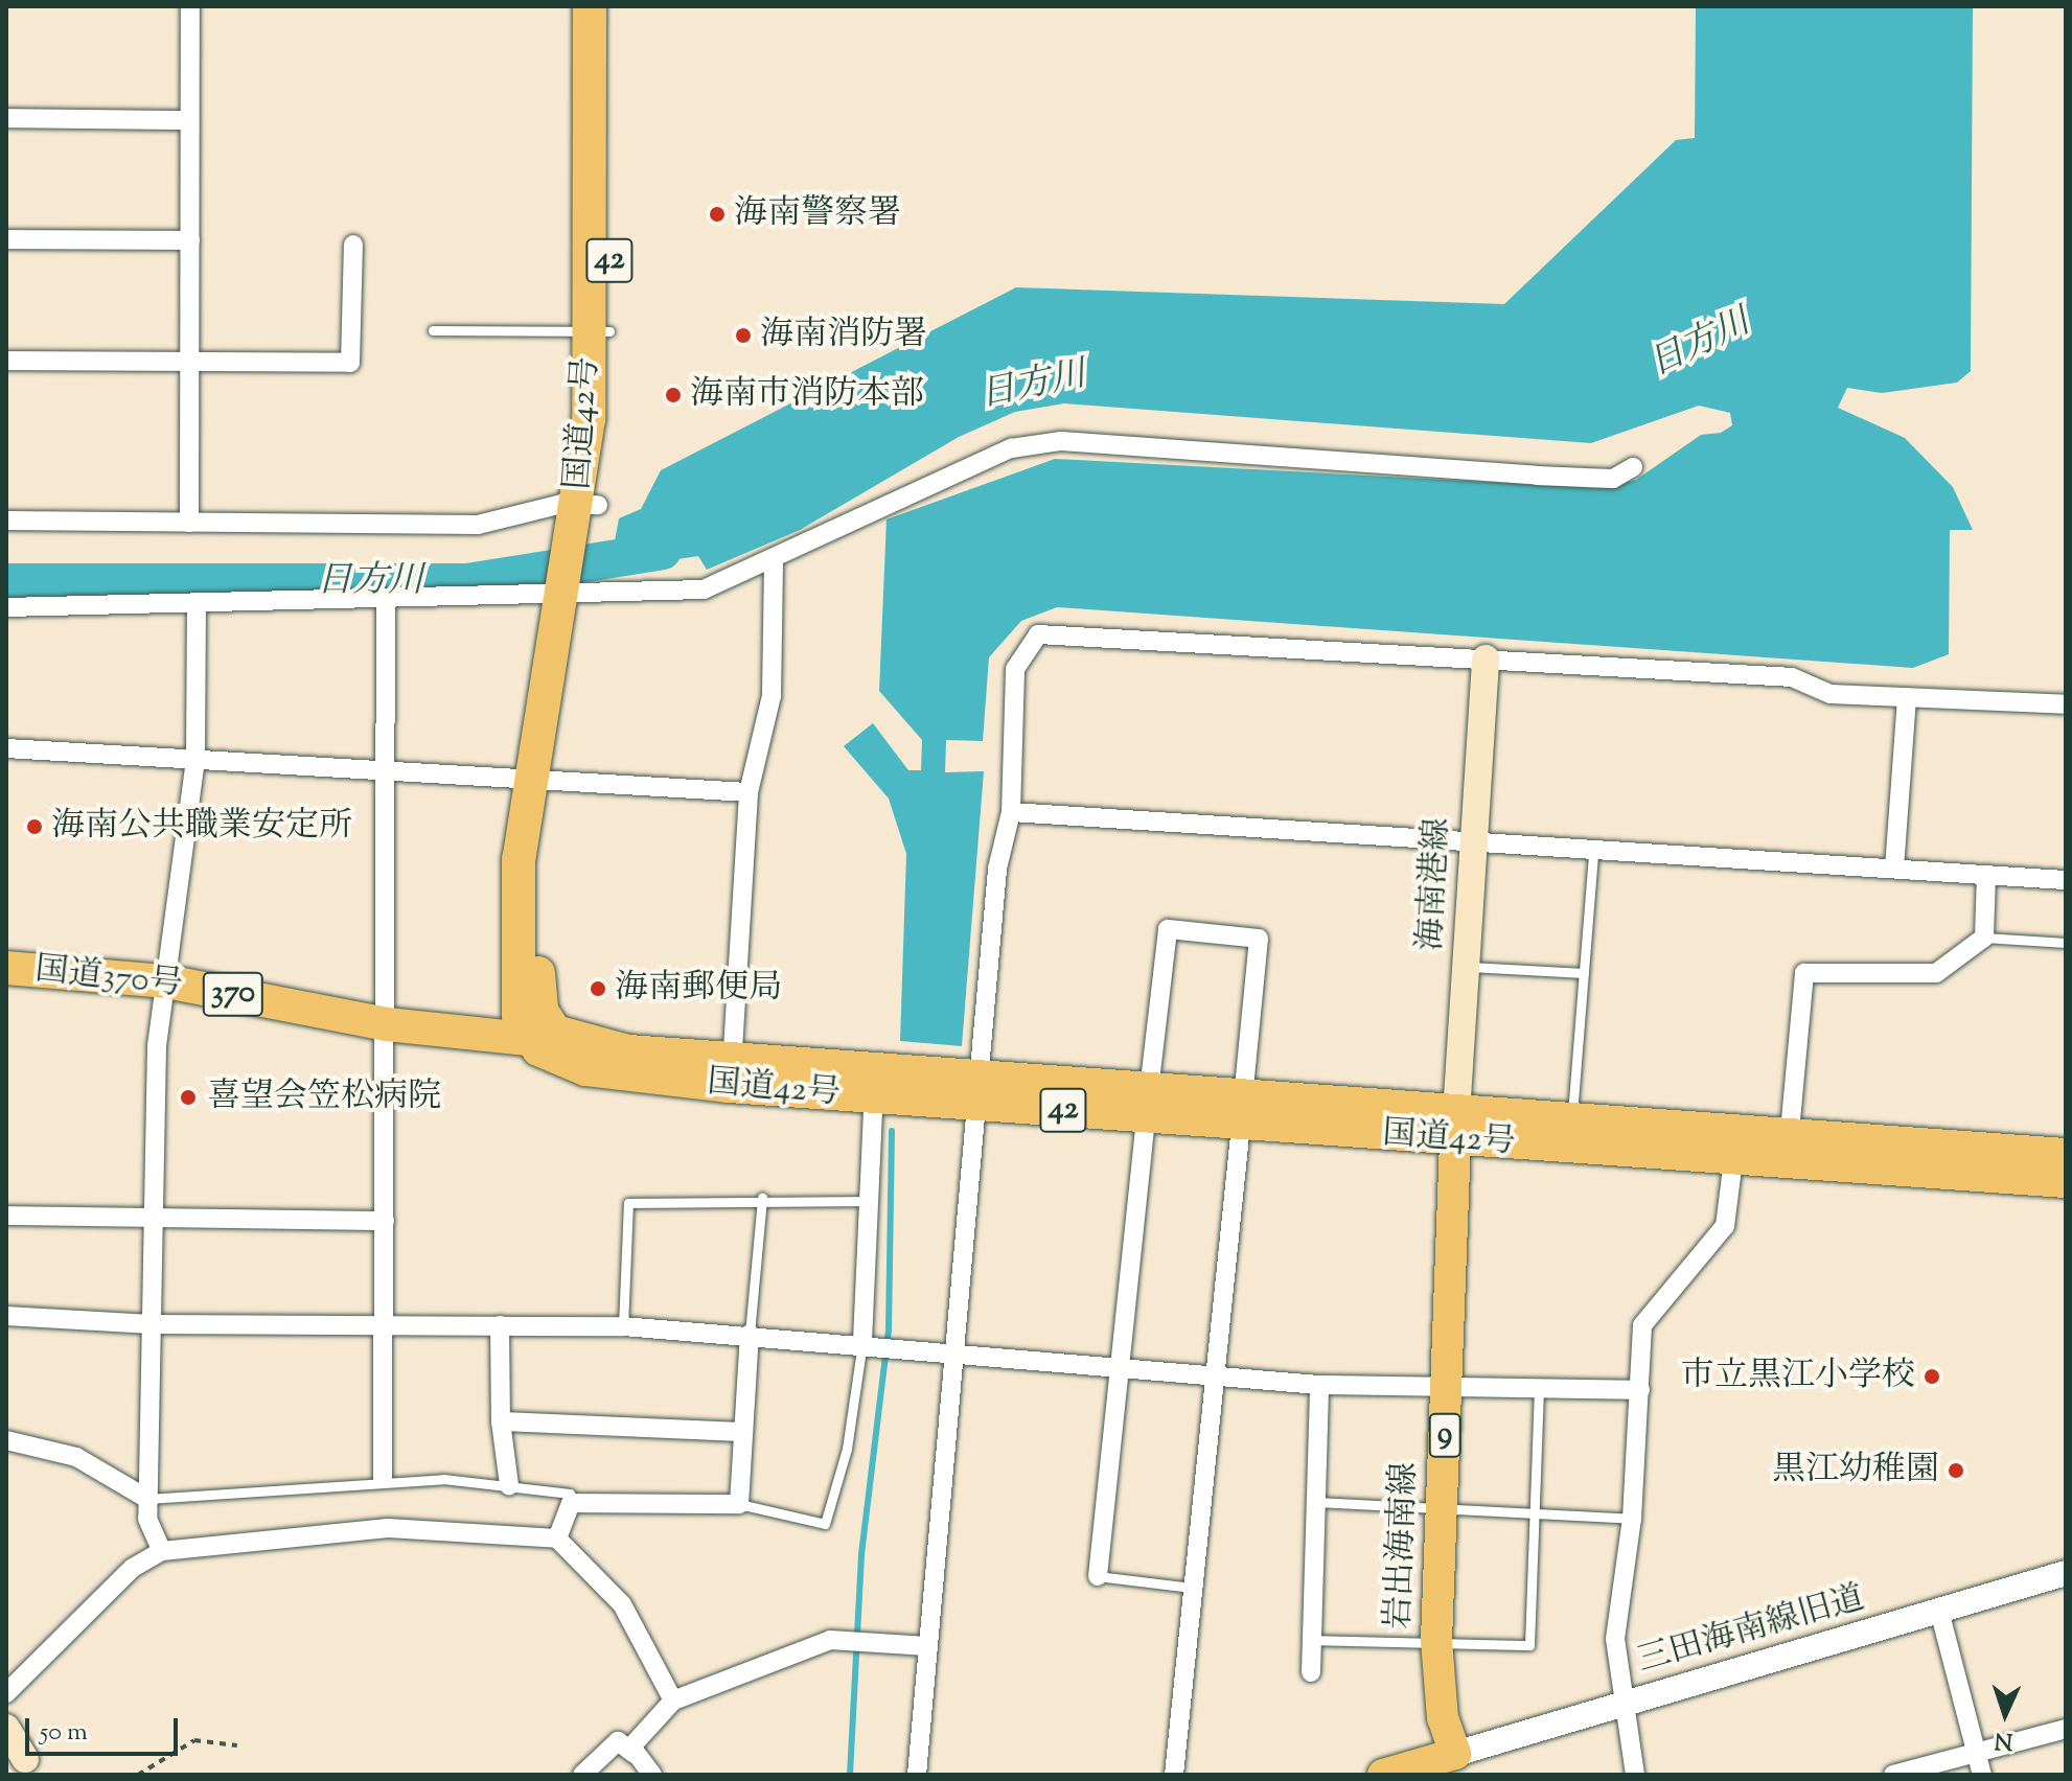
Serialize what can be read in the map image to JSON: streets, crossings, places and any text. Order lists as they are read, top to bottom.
{
  "streets": {
    "highway": [
      "42",
      "国道42号",
      "国道370号",
      "370"
    ],
    "main road": ["海南港線", "9", "岩出海南線"],
    "street": ["三田海南線旧道"]
  },
  "crossings": [
    ["国道42号", "海南港線"],
    ["国道42号", "国道370号"],
    ["国道42号", "岩出海南線"],
    ["海南港線", "岩出海南線"],
    ["岩出海南線", "三田海南線旧道"]
  ],
  "water": ["日方川"],
  "places": [
    "海南警察署",
    "海南消防署",
    "海南市消防本部",
    "海南公共職業安定所",
    "海南郵便局",
    "喜望会笠松病院",
    "市立黒江小学校",
    "黒江幼稚園"
  ],
  "scale_bar": "50 m",
  "north": "bottom"
}
